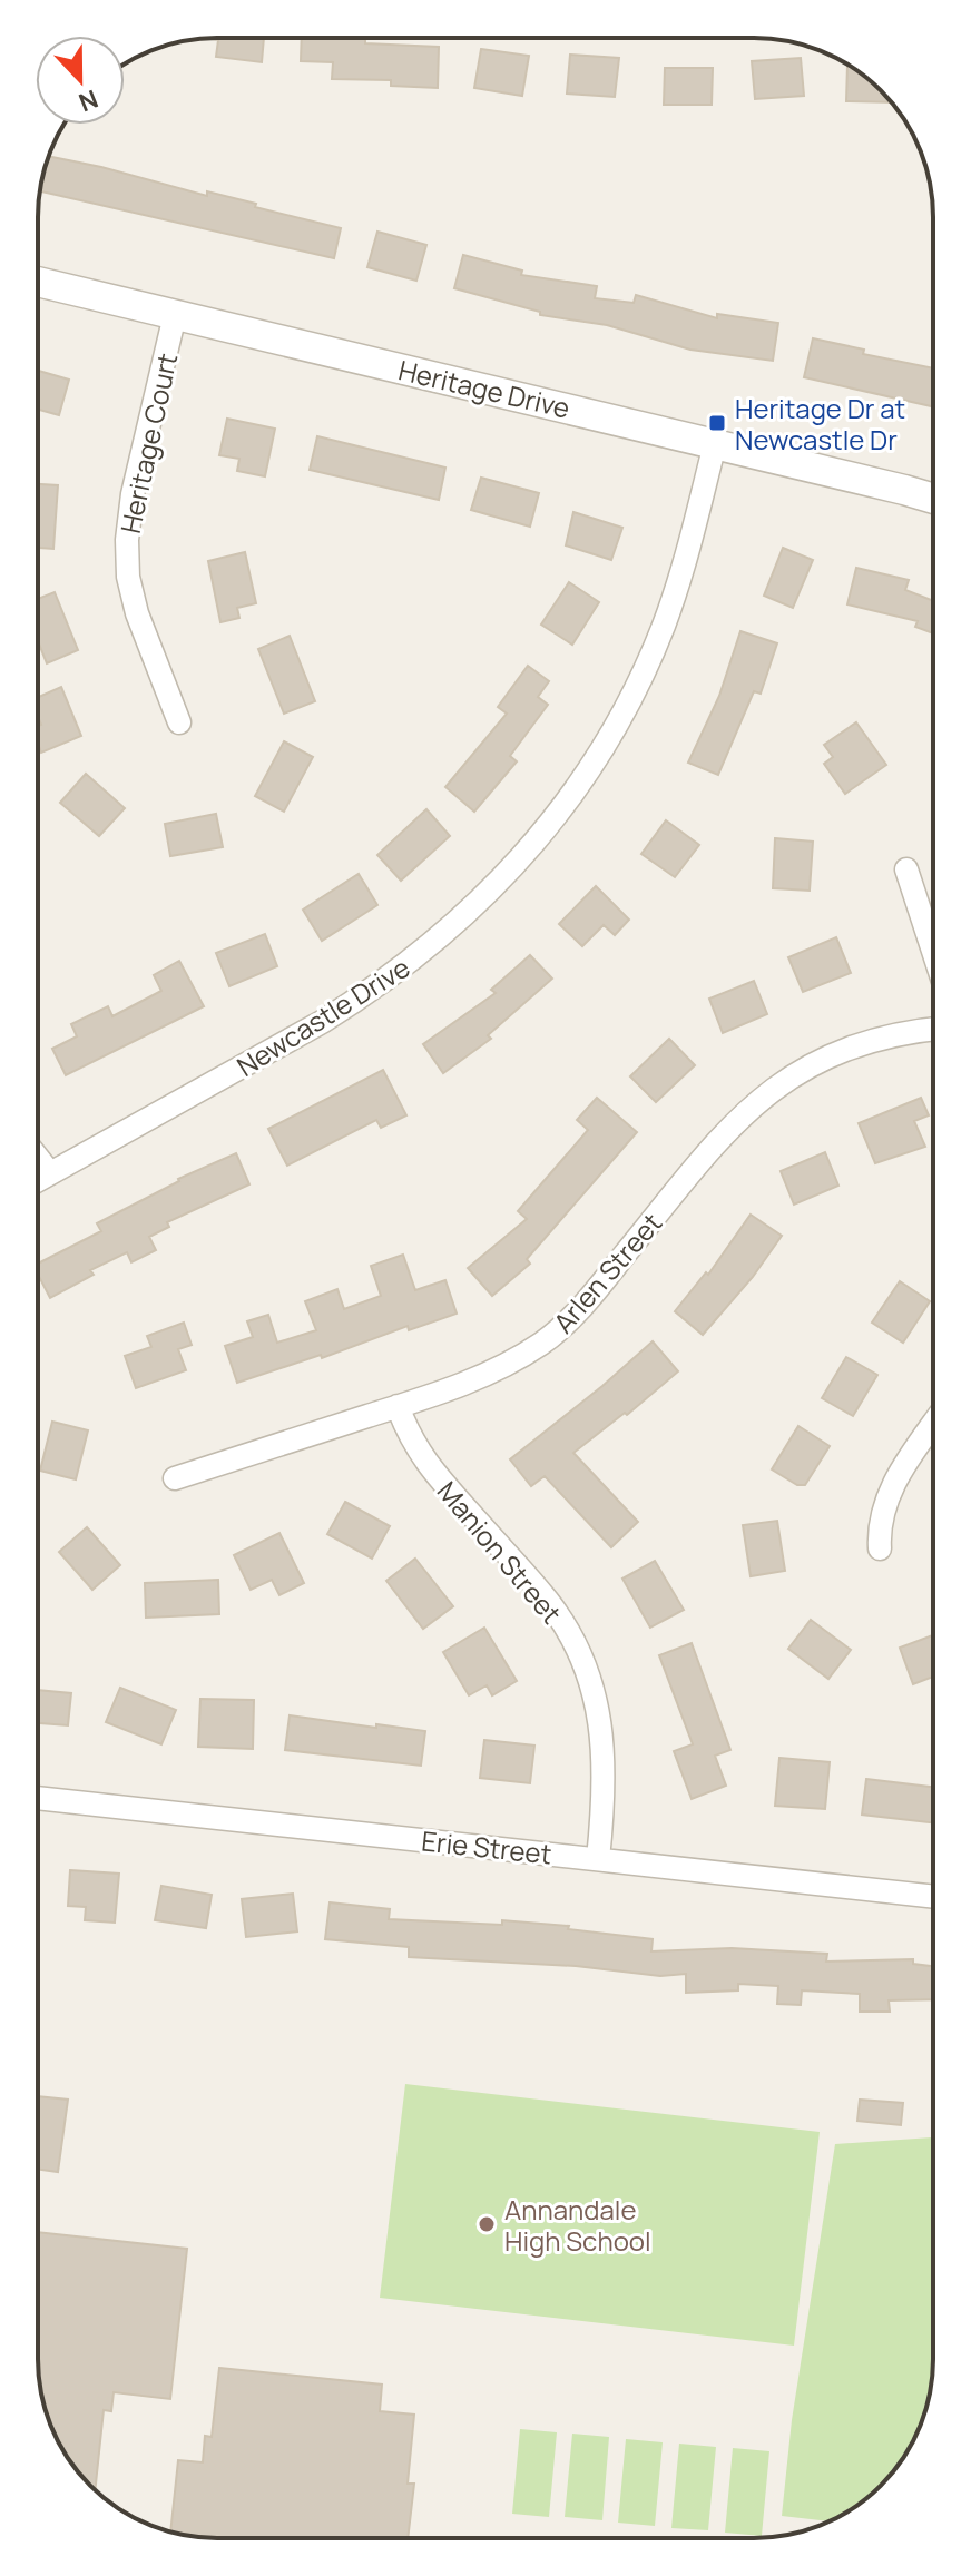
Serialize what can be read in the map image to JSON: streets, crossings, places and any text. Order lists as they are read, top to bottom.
{
  "streets": {
    "street": [
      "Heritage Drive",
      "Heritage Court",
      "Newcastle Drive",
      "Arlen Street",
      "Manion Street",
      "Erie Street"
    ]
  },
  "crossings": [
    ["Heritage Drive", "Heritage Court"],
    ["Heritage Drive", "Newcastle Drive"],
    ["Arlen Street", "Manion Street"],
    ["Manion Street", "Erie Street"]
  ],
  "places": {
    "transit": ["Heritage Dr at Newcastle Dr"],
    "other": ["Annandale High School"]
  },
  "north": "bottom"
}
